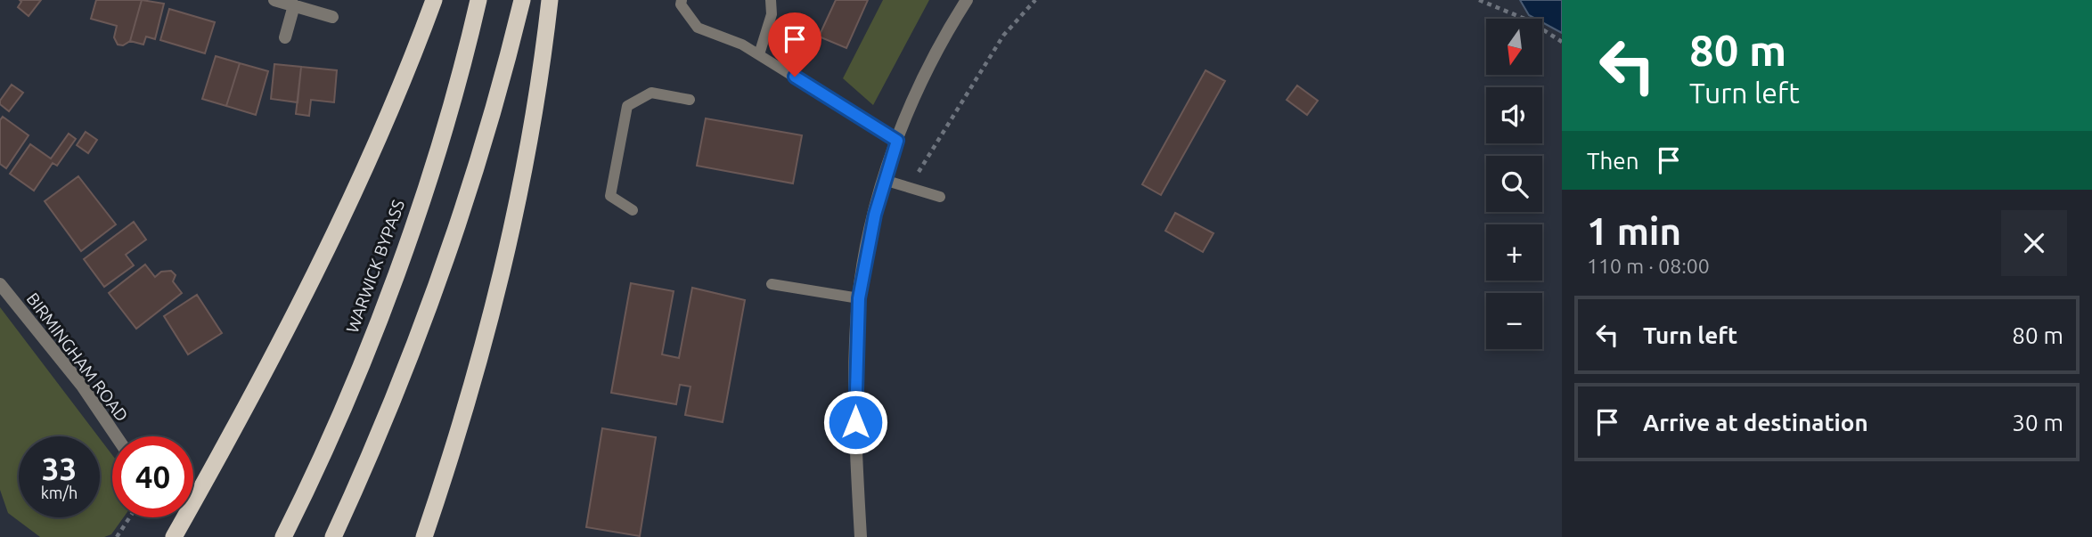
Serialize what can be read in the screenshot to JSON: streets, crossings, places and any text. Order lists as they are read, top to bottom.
{
  "streets": {
    "highway": ["WARWICK BYPASS"],
    "street": ["BIRMINGHAM ROAD"]
  },
  "north": "bottom",
  "page": {
    "turn": ["80 m", "Turn left"],
    "map_buttons": ["+", "−"],
    "then": "Then",
    "heading": ["1 min", "110 m · 08:00"],
    "list": [
      {
        "name": "Turn left",
        "value": "80 m"
      },
      {
        "name": "Arrive at destination",
        "value": "30 m"
      }
    ],
    "speed": "33 km/h",
    "limit": "40"
  }
}
